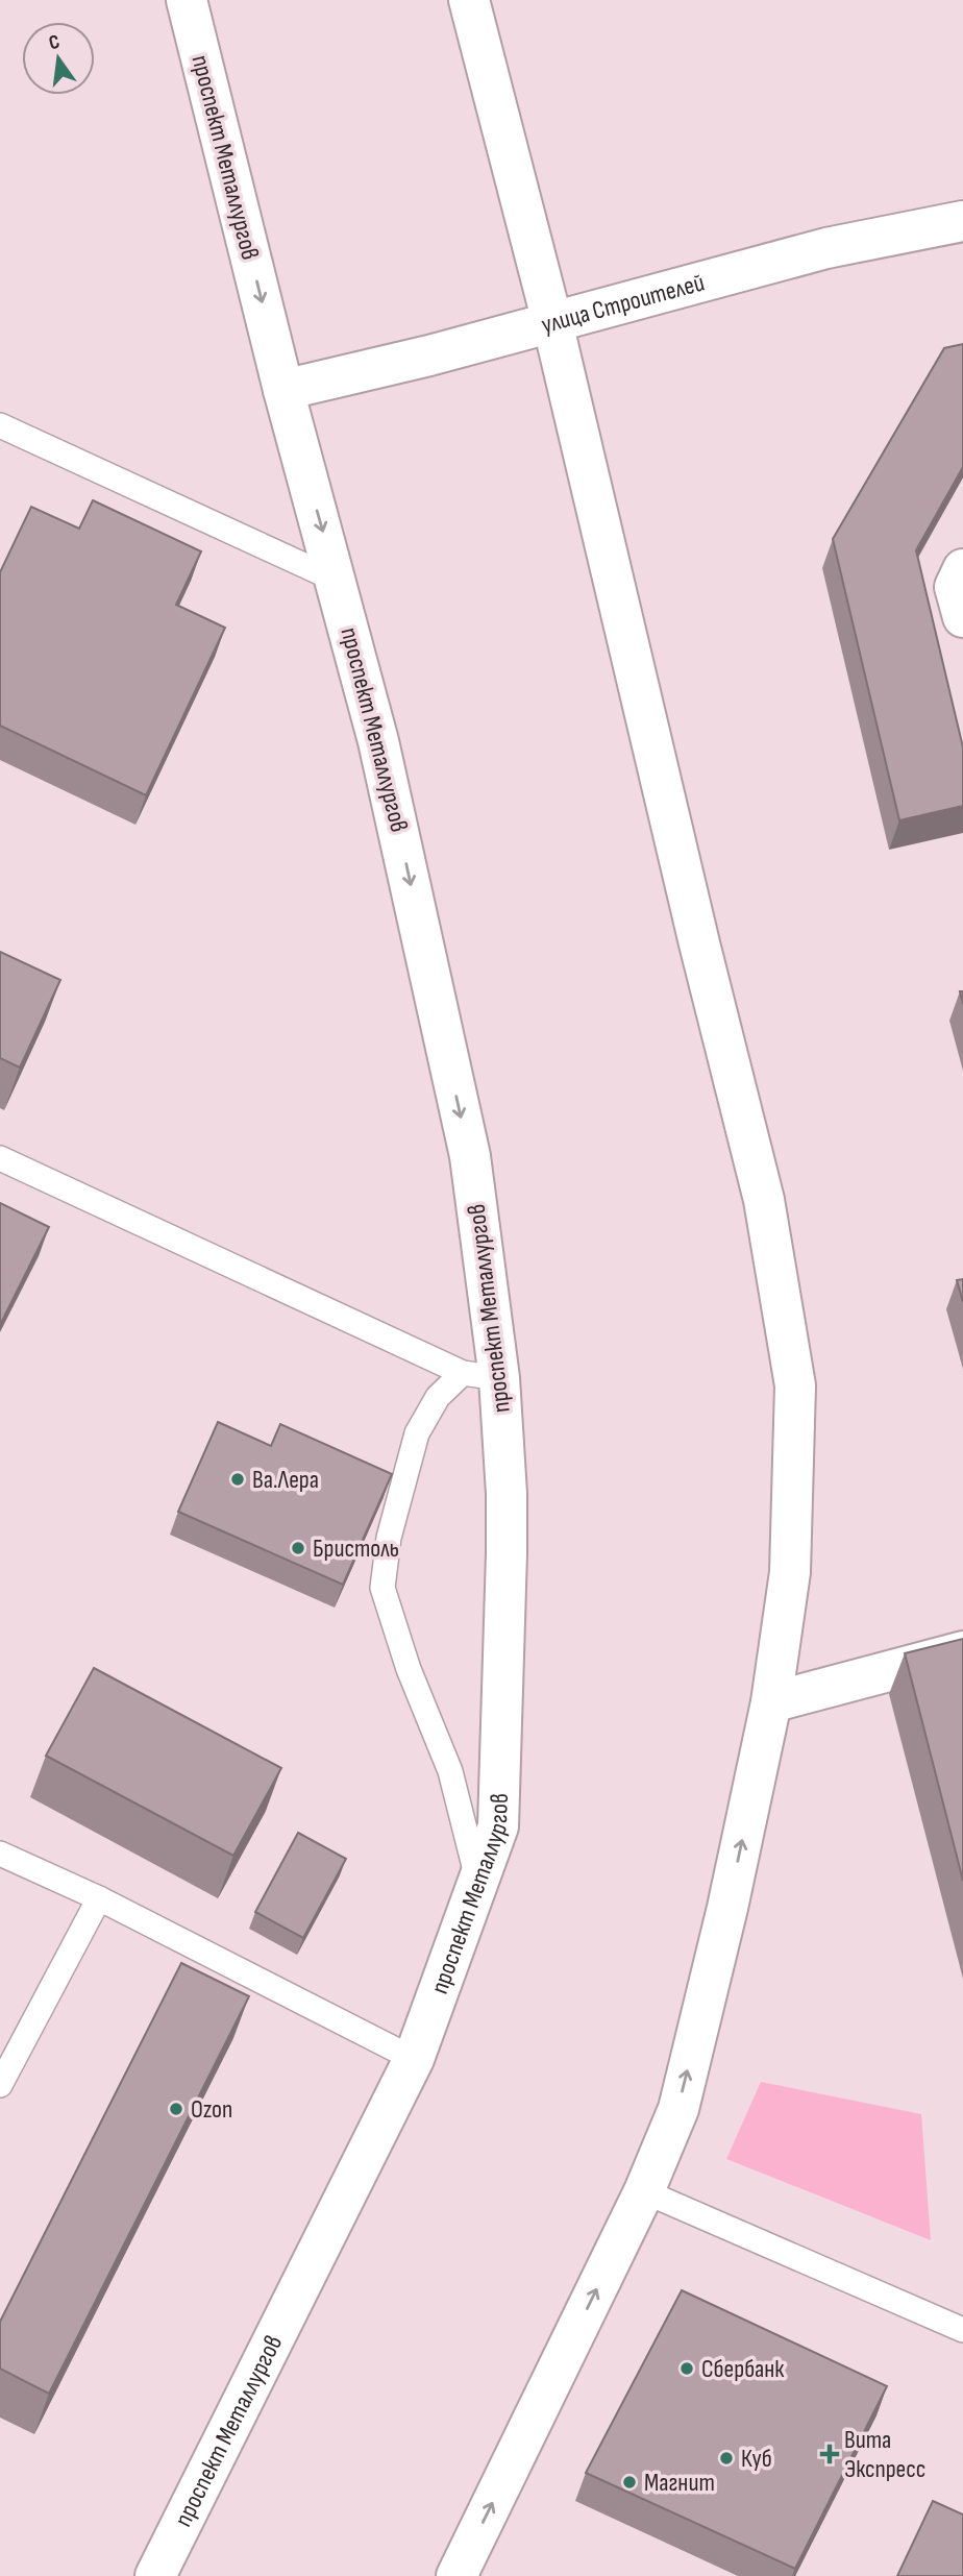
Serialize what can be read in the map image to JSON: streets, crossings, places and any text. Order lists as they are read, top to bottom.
{
  "streets": {
    "street": ["проспект Металлургов", "улица Строителей"]
  },
  "crossings": [
    ["проспект Металлургов", "улица Строителей"]
  ],
  "places": {
    "other": [
      "Ва.Лера",
      "Бристоль",
      "Ozon",
      "Сбербанк",
      "Куб",
      "Магнит"
    ],
    "health": ["Вита Экспресс"]
  },
  "north": "top"
}
